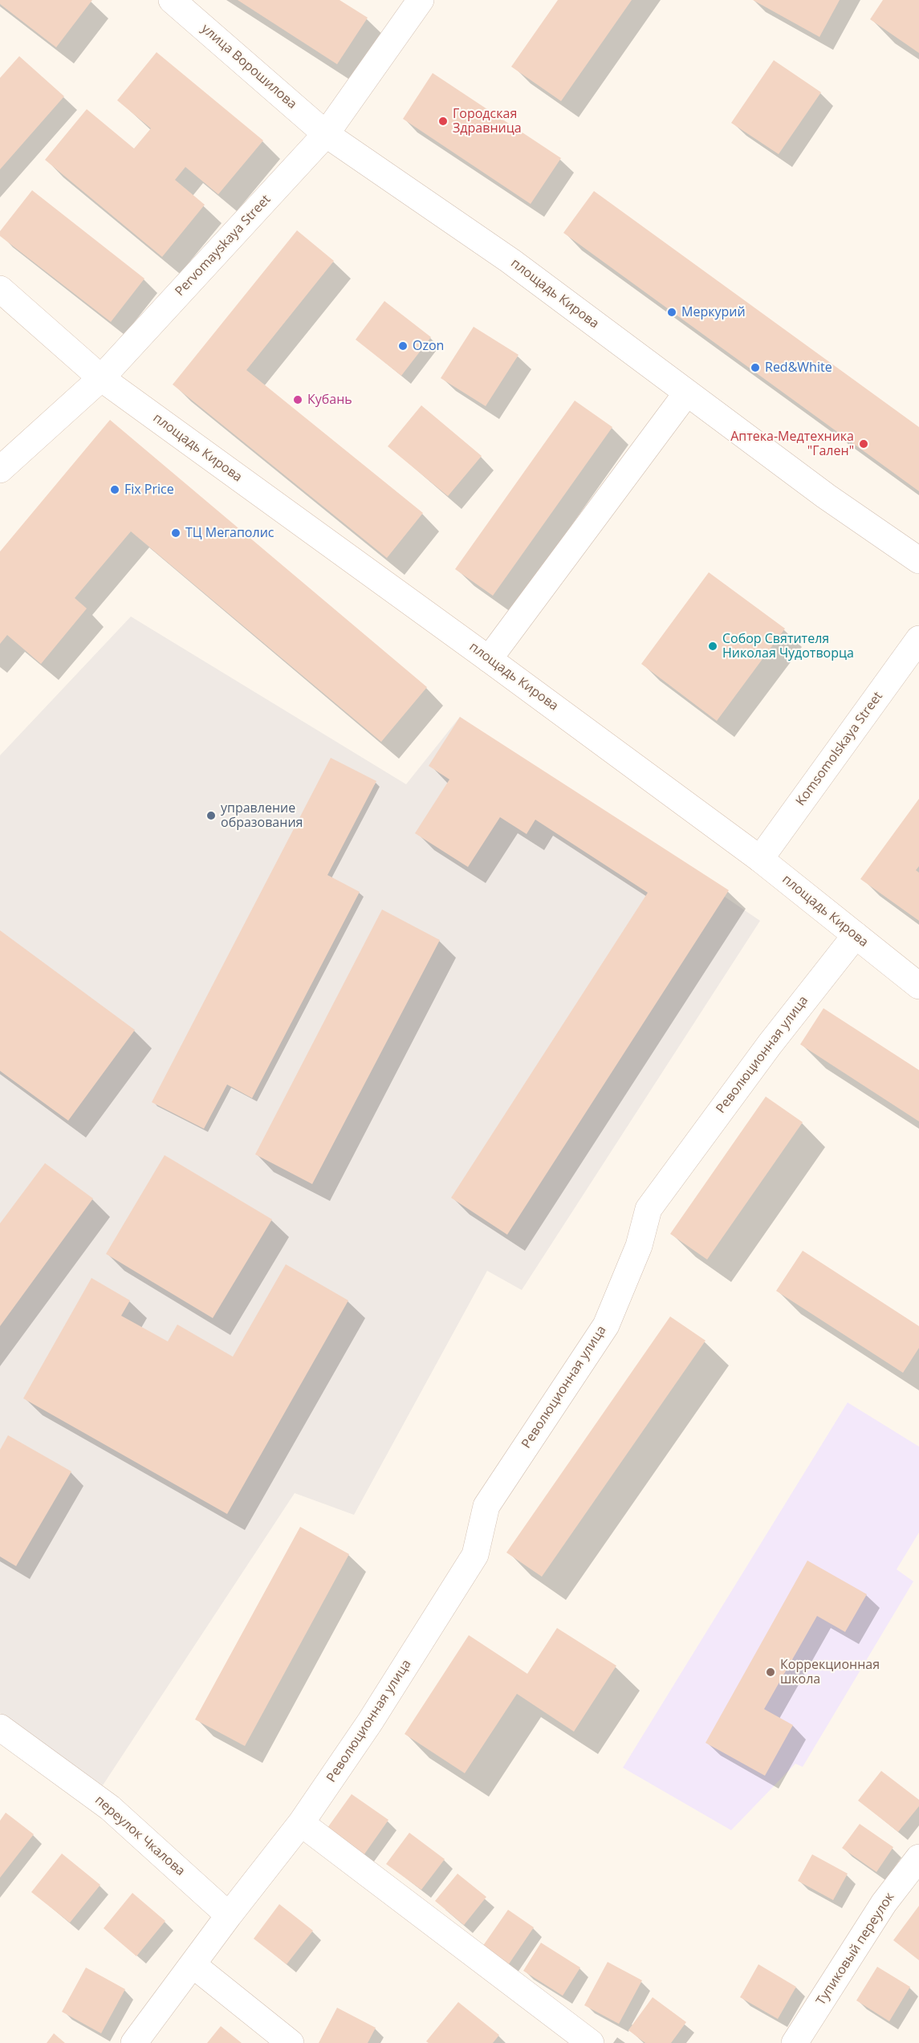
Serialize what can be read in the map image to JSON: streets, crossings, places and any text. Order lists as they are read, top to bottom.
{
  "streets": {
    "street": [
      "улица Ворошилова",
      "Pervomayskaya Street",
      "площадь Кирова",
      "Komsomolskaya Street",
      "Революционная улица",
      "переулок Чкалова",
      "Тупиковый переулок"
    ]
  },
  "crossings": [
    ["улица Ворошилова", "Pervomayskaya Street"],
    ["улица Ворошилова", "площадь Кирова"],
    ["Pervomayskaya Street", "площадь Кирова"],
    ["площадь Кирова", "Komsomolskaya Street"],
    ["площадь Кирова", "Революционная улица"],
    ["Революционная улица", "переулок Чкалова"]
  ],
  "places": [
    "Городская Здравница",
    "Меркурий",
    "Ozon",
    "Red&White",
    "Кубань",
    "Аптека-Медтехника \"Гален\"",
    "Fix Price",
    "ТЦ Мегаполис",
    "Собор Святителя Николая Чудотворца",
    "управление образования",
    "Коррекционная школа"
  ]
}
